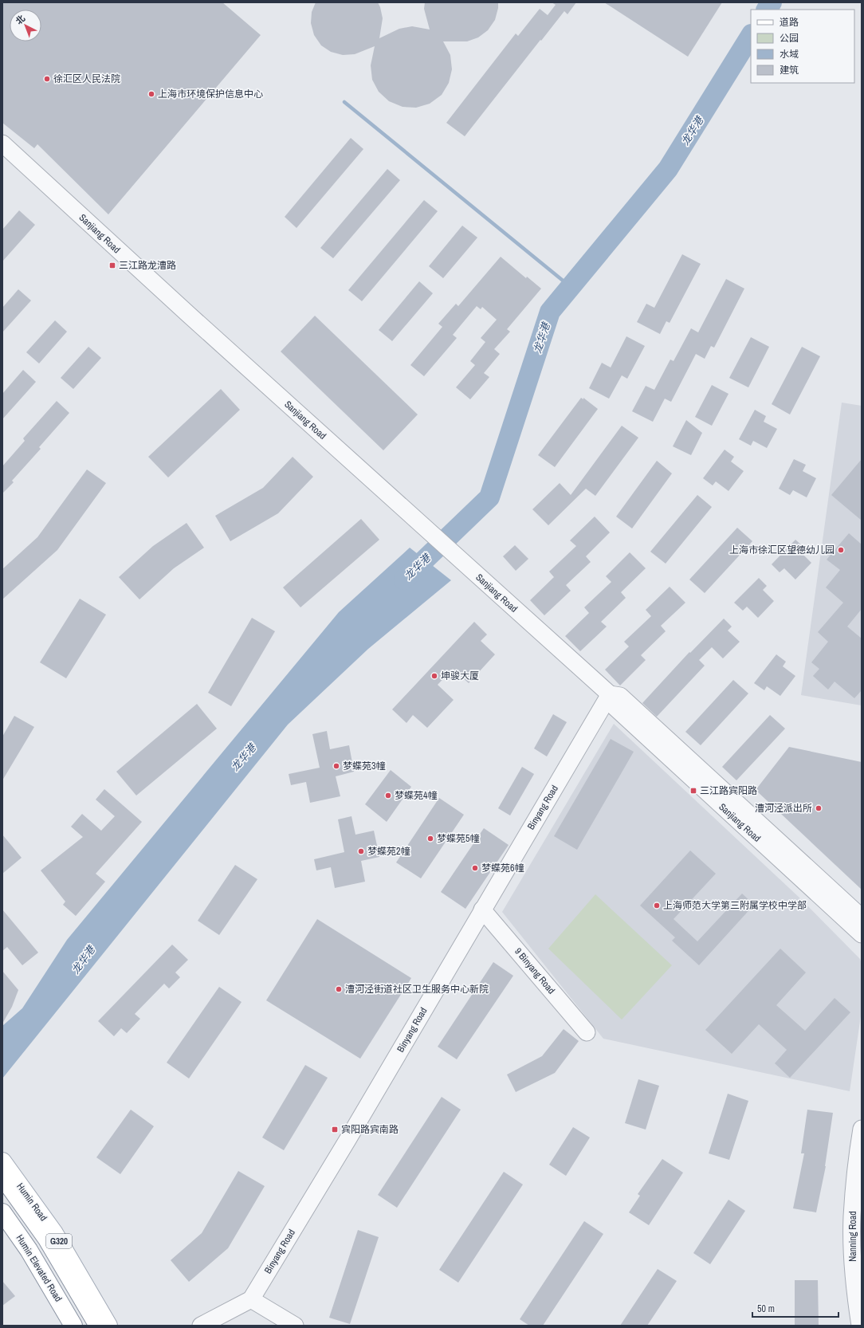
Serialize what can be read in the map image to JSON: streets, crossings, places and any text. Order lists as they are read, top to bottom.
{
  "streets": {
    "main road": ["Humin Road", "G320", "Humin Elevated Road"],
    "street": [
      "Sanjiang Road",
      "Binyang Road",
      "9 Binyang Road",
      "Nanning Road"
    ]
  },
  "crossings": [
    ["Sanjiang Road", "Binyang Road"],
    ["Binyang Road", "9 Binyang Road"]
  ],
  "water": ["龙华港"],
  "places": {
    "other": [
      "徐汇区人民法院",
      "上海市环境保护信息中心",
      "上海市徐汇区望德幼儿园",
      "坤骏大厦",
      "梦蝶苑3幢",
      "梦蝶苑4幢",
      "漕河泾派出所",
      "梦蝶苑5幢",
      "梦蝶苑2幢",
      "梦蝶苑6幢",
      "上海师范大学第三附属学校中学部",
      "漕河泾街道社区卫生服务中心新院"
    ],
    "transit": ["三江路龙漕路", "三江路宾阳路", "宾阳路宾南路"]
  },
  "legend": [
    "道路",
    "公园",
    "水域",
    "建筑"
  ],
  "scale_bar": "50 m",
  "north": "top left"
}
